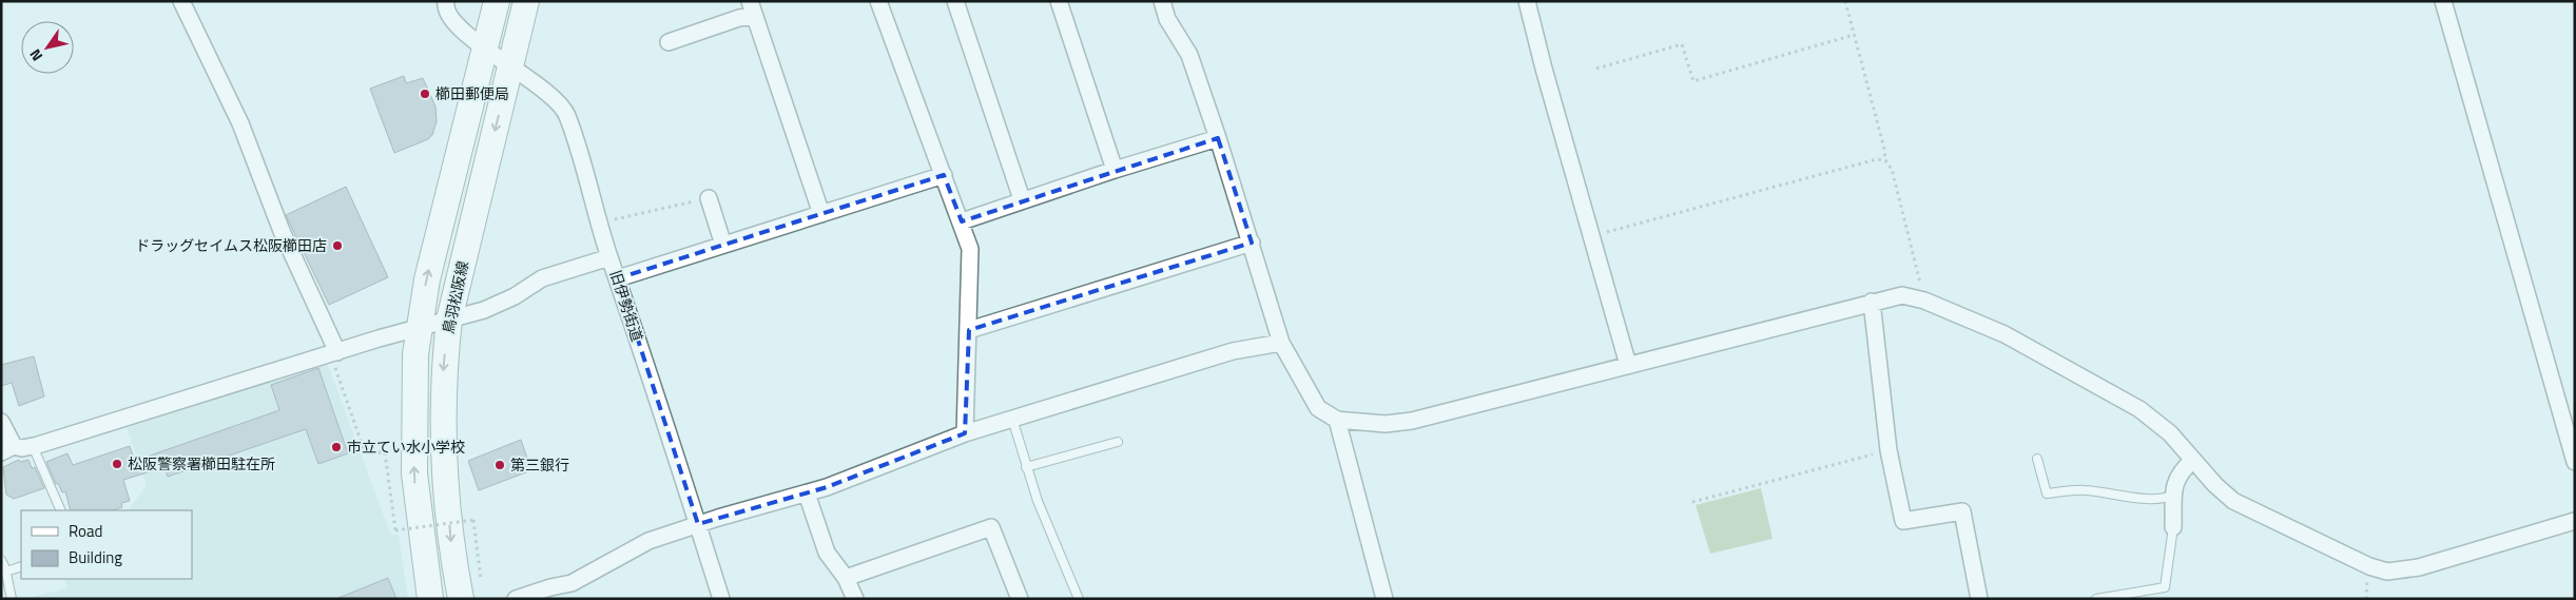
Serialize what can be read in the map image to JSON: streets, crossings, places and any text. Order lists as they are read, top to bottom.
{
  "streets": {
    "main road": ["鳥羽松阪線"],
    "street": ["旧伊勢街道"]
  },
  "crossings": [
    ["鳥羽松阪線", "旧伊勢街道"]
  ],
  "places": [
    "櫛田郵便局",
    "ドラッグセイムス松阪櫛田店",
    "市立てい水小学校",
    "松阪警察署櫛田駐在所",
    "第三銀行"
  ],
  "legend": ["Road", "Building"],
  "north": "bottom left"
}
